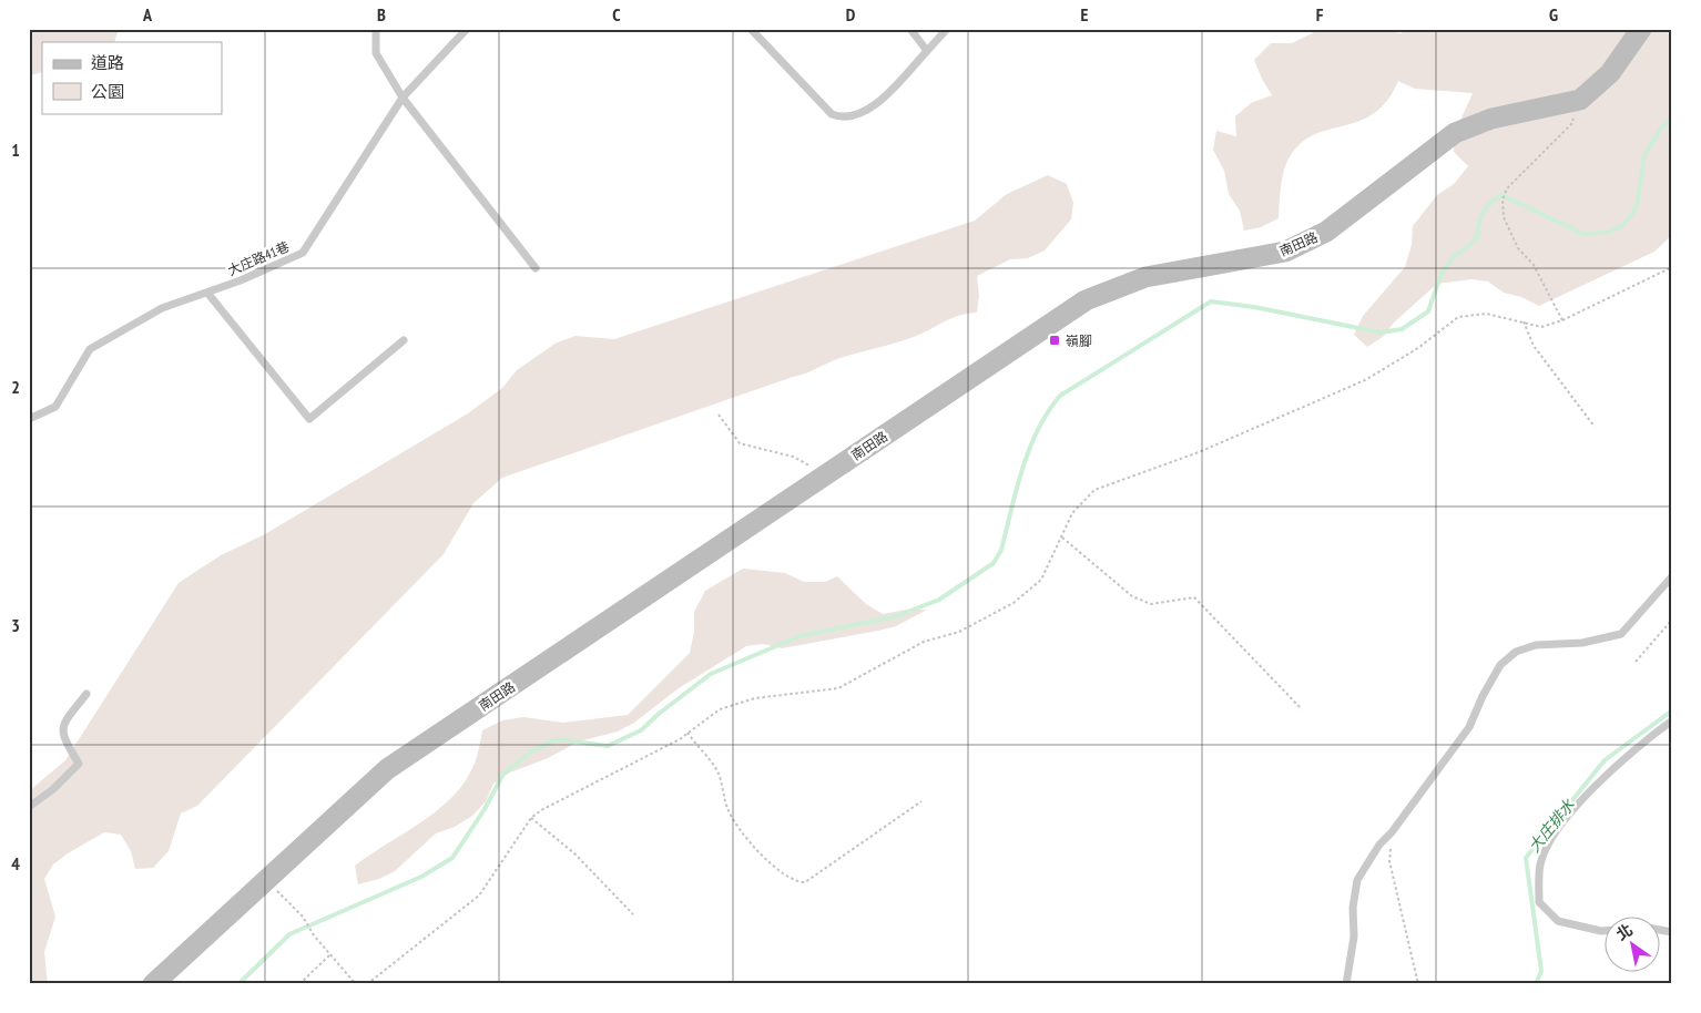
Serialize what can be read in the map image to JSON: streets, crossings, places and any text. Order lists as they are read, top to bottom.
{
  "streets": {
    "main road": ["南田路"],
    "lane": ["大庄路41巷"]
  },
  "water": ["大庄排水"],
  "places": {
    "transit": ["嶺腳"]
  },
  "legend": ["道路", "公園"],
  "north": "top left",
  "grid": {
    "columns": [
      "A",
      "B",
      "C",
      "D",
      "E",
      "F",
      "G"
    ],
    "rows": [
      "1",
      "2",
      "3",
      "4"
    ]
  }
}
